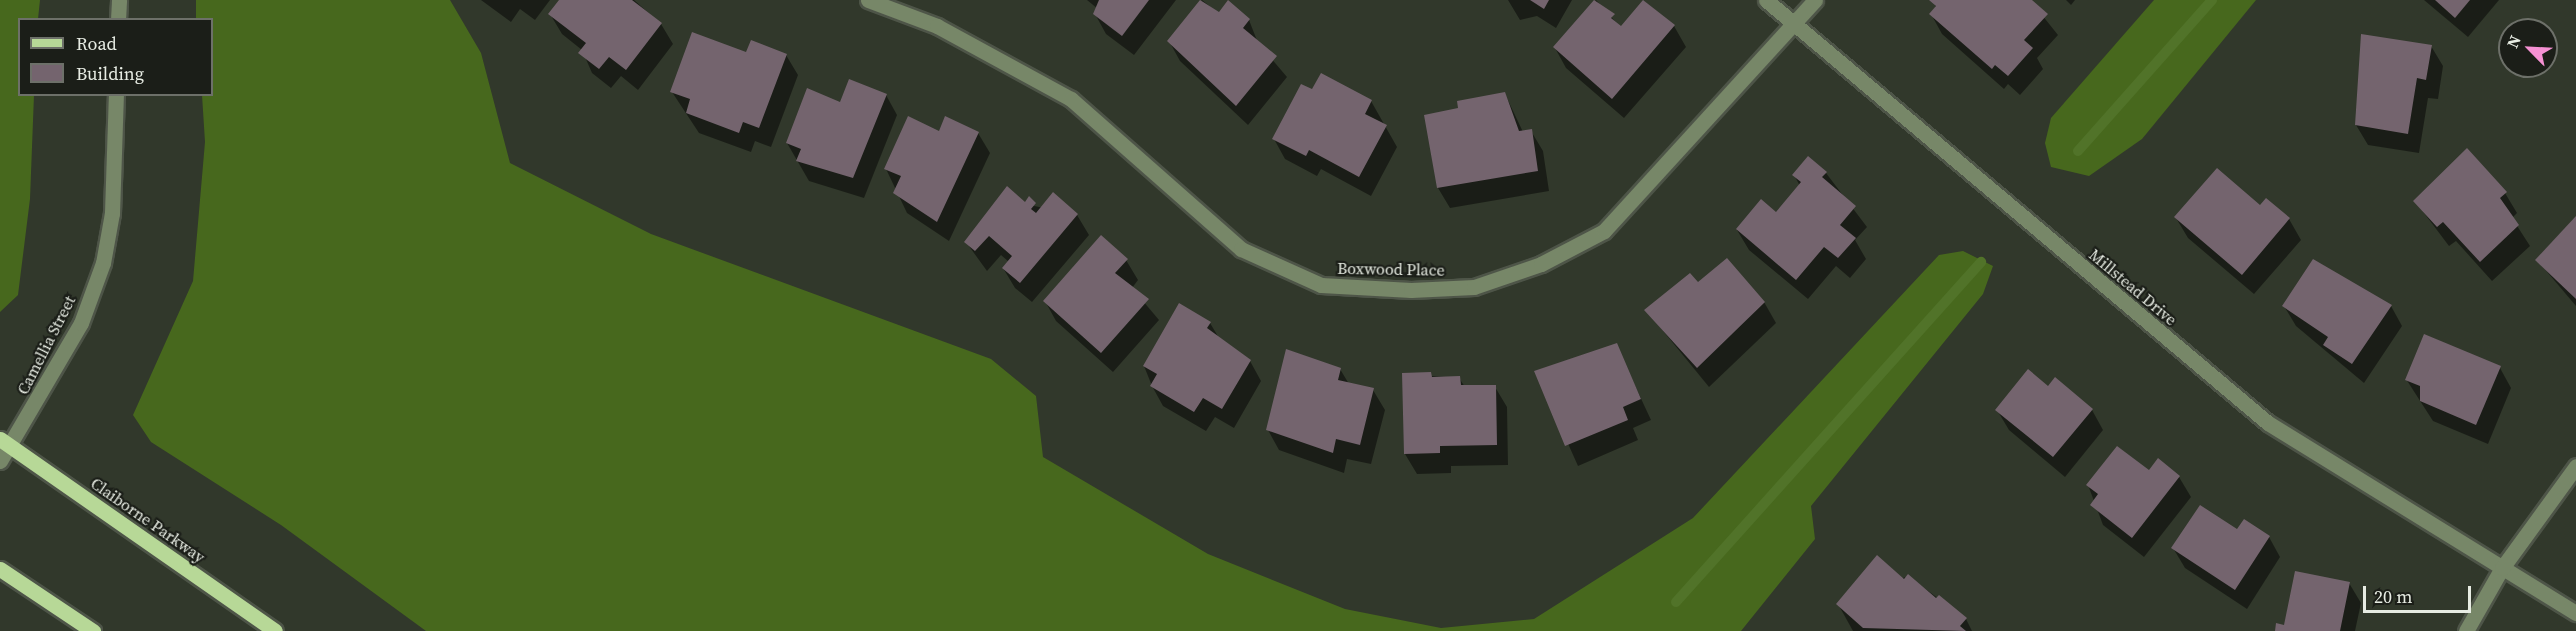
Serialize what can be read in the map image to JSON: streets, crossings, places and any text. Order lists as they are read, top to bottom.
{
  "streets": {
    "main road": ["Claiborne Parkway"],
    "street": ["Boxwood Place", "Millstead Drive", "Camellia Street"]
  },
  "crossings": [
    ["Boxwood Place", "Millstead Drive"],
    ["Camellia Street", "Claiborne Parkway"]
  ],
  "legend": ["Road", "Building"],
  "scale_bar": "20 m",
  "north": "top left"
}
